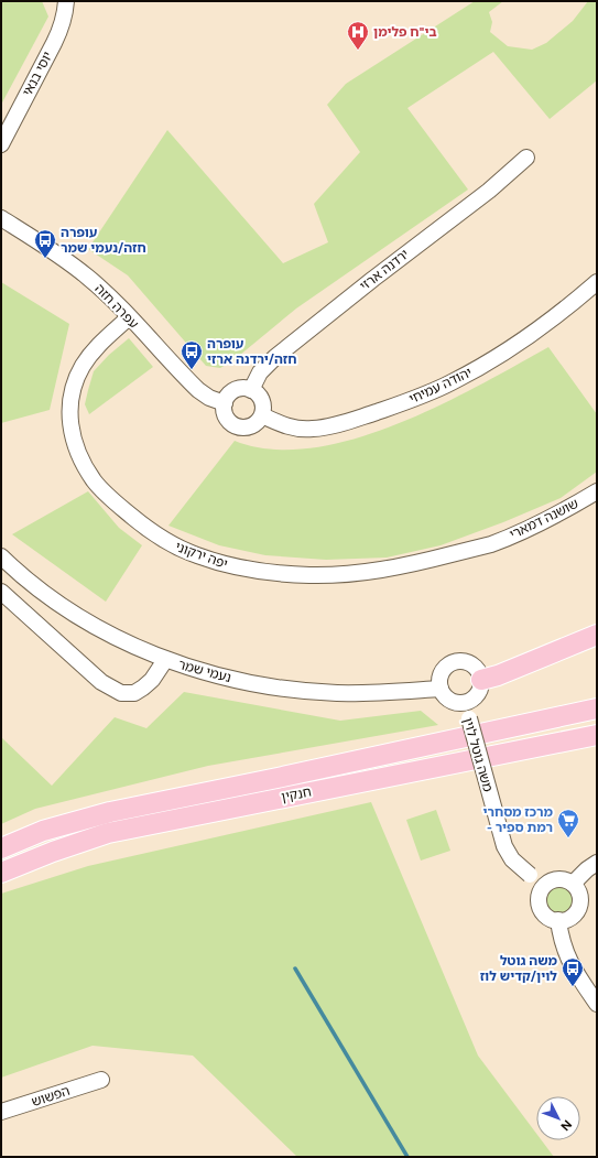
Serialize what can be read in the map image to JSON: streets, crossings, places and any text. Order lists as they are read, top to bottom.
{
  "streets": {
    "main road": ["חנקין"],
    "street": [
      "יוסי בנאי",
      "ירדנה ארזי",
      "עפרה חזה",
      "יהודה עמיחי",
      "שושנה דמארי",
      "יפה ירקוני",
      "נעמי שמר",
      "משה גוטל לוין",
      "הפשוש"
    ]
  },
  "crossings": [
    ["ירדנה ארזי", "עפרה חזה"],
    ["ירדנה ארזי", "יהודה עמיחי"],
    ["עפרה חזה", "יהודה עמיחי"],
    ["עפרה חזה", "יפה ירקוני"],
    ["שושנה דמארי", "יפה ירקוני"],
    ["נעמי שמר", "משה גוטל לוין"]
  ],
  "places": {
    "hospital": ["בי\"ח פלימן"],
    "bus stop": ["עופרה חזה/נעמי שמר", "עופרה חזה/ירדנה ארזי", "משה גוטל לוין/קדיש לוז"],
    "supermarket": ["מרכז מסחרי - רמת ספיר"]
  },
  "north": "bottom right"
}
